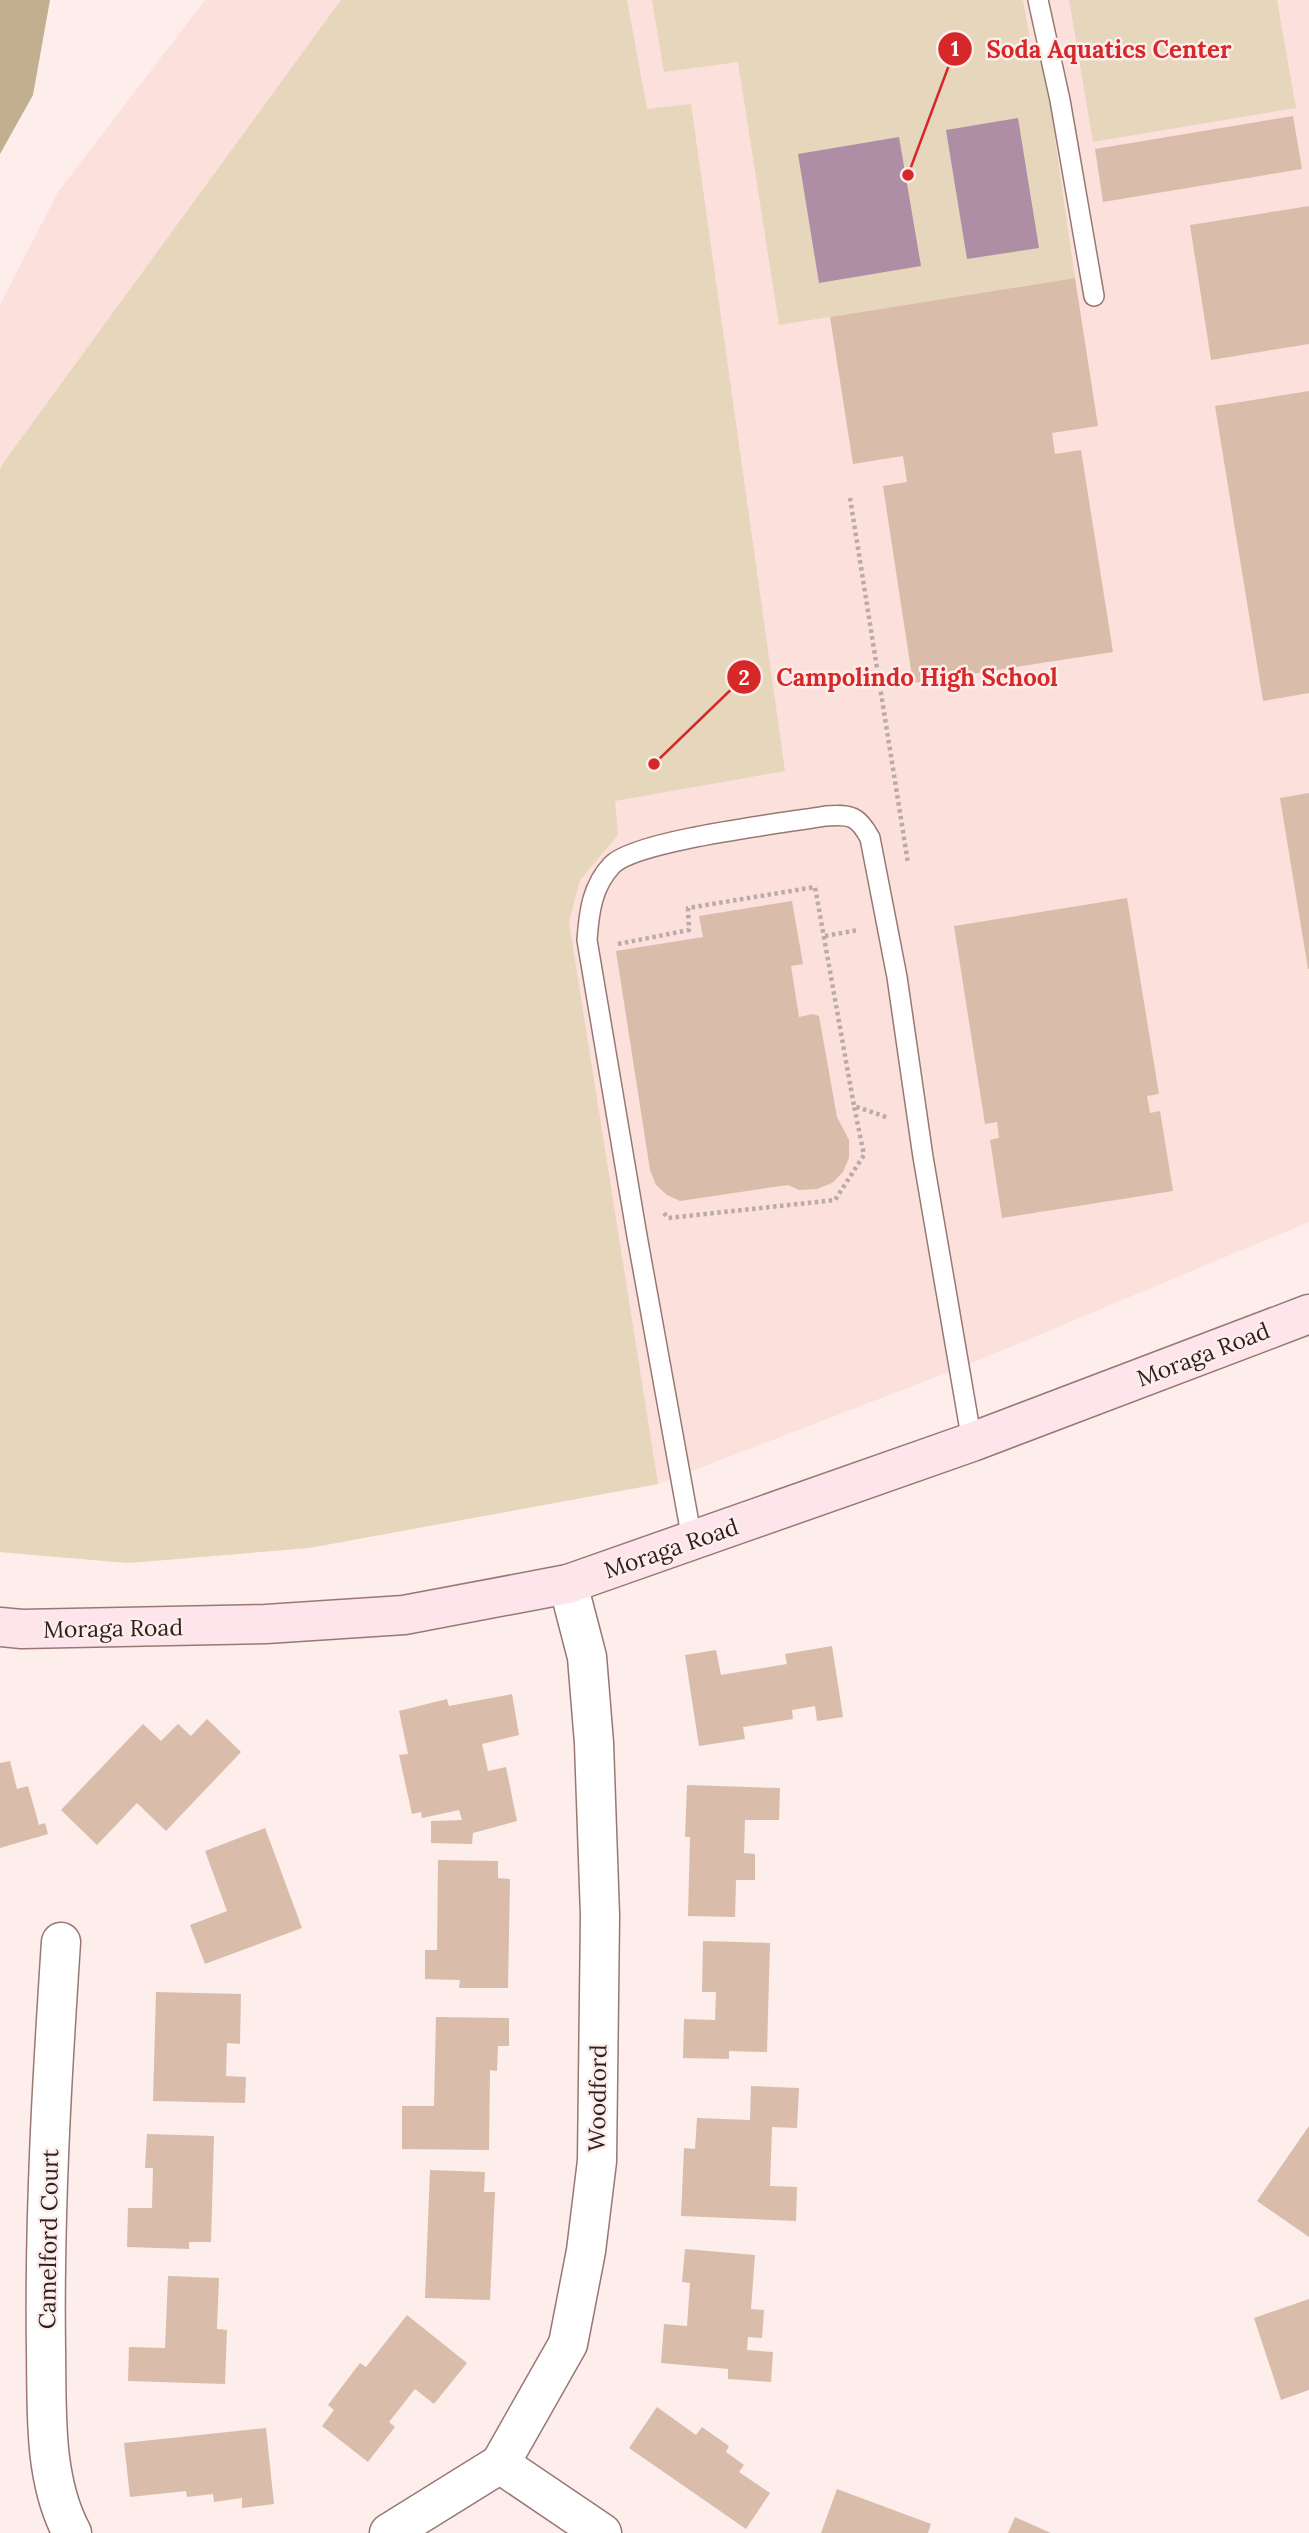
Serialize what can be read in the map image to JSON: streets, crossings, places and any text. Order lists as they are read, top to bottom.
{
  "streets": {
    "main road": ["Moraga Road"],
    "street": ["Woodford", "Camelford Court"]
  },
  "crossings": [
    ["Moraga Road", "Woodford"]
  ],
  "places": ["Soda Aquatics Center", "Campolindo High School"]
}
